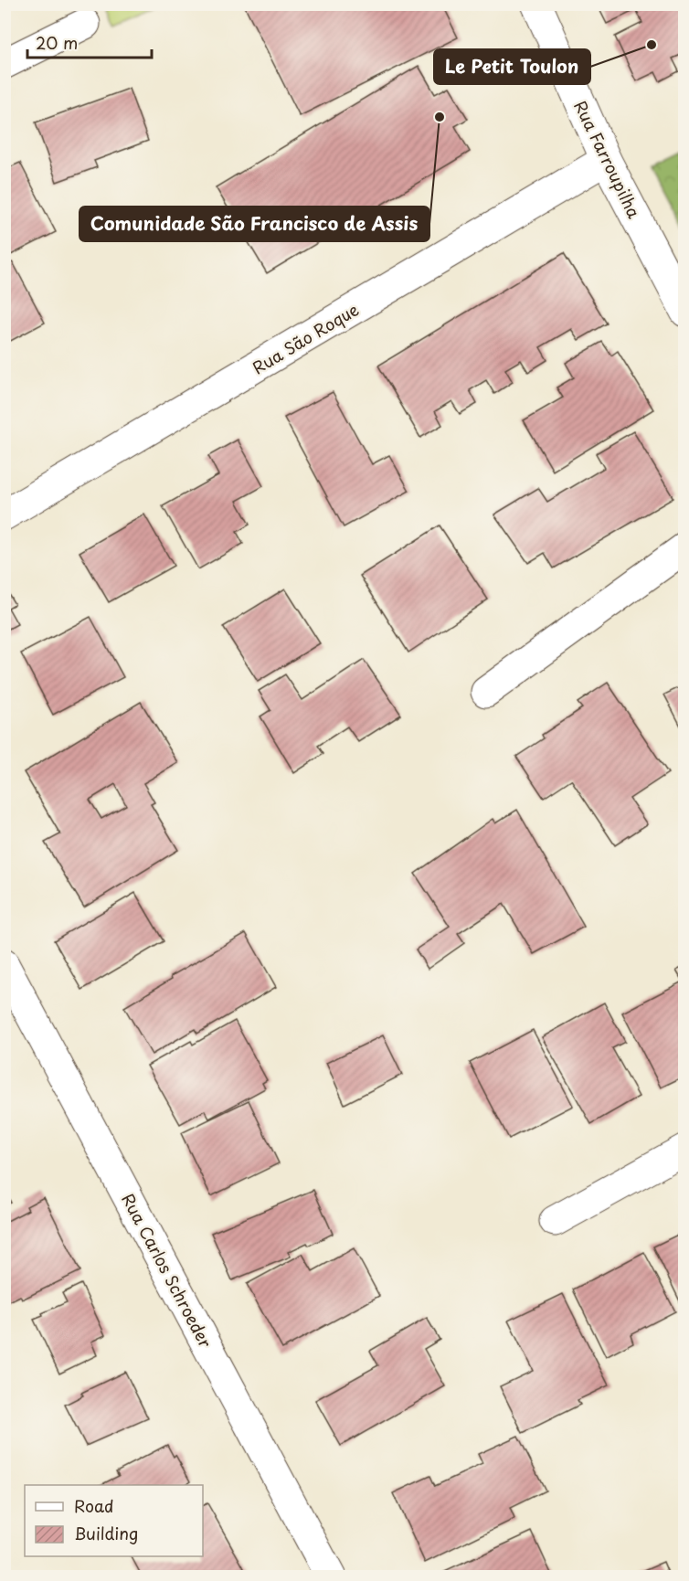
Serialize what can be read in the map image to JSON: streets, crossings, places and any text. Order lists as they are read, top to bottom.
{
  "streets": {
    "street": ["Rua Farroupilha", "Rua São Roque", "Rua Carlos Schroeder"]
  },
  "crossings": [
    ["Rua Farroupilha", "Rua São Roque"]
  ],
  "places": ["Le Petit Toulon", "Comunidade São Francisco de Assis"],
  "legend": ["Road", "Building"],
  "scale_bar": "20 m"
}
